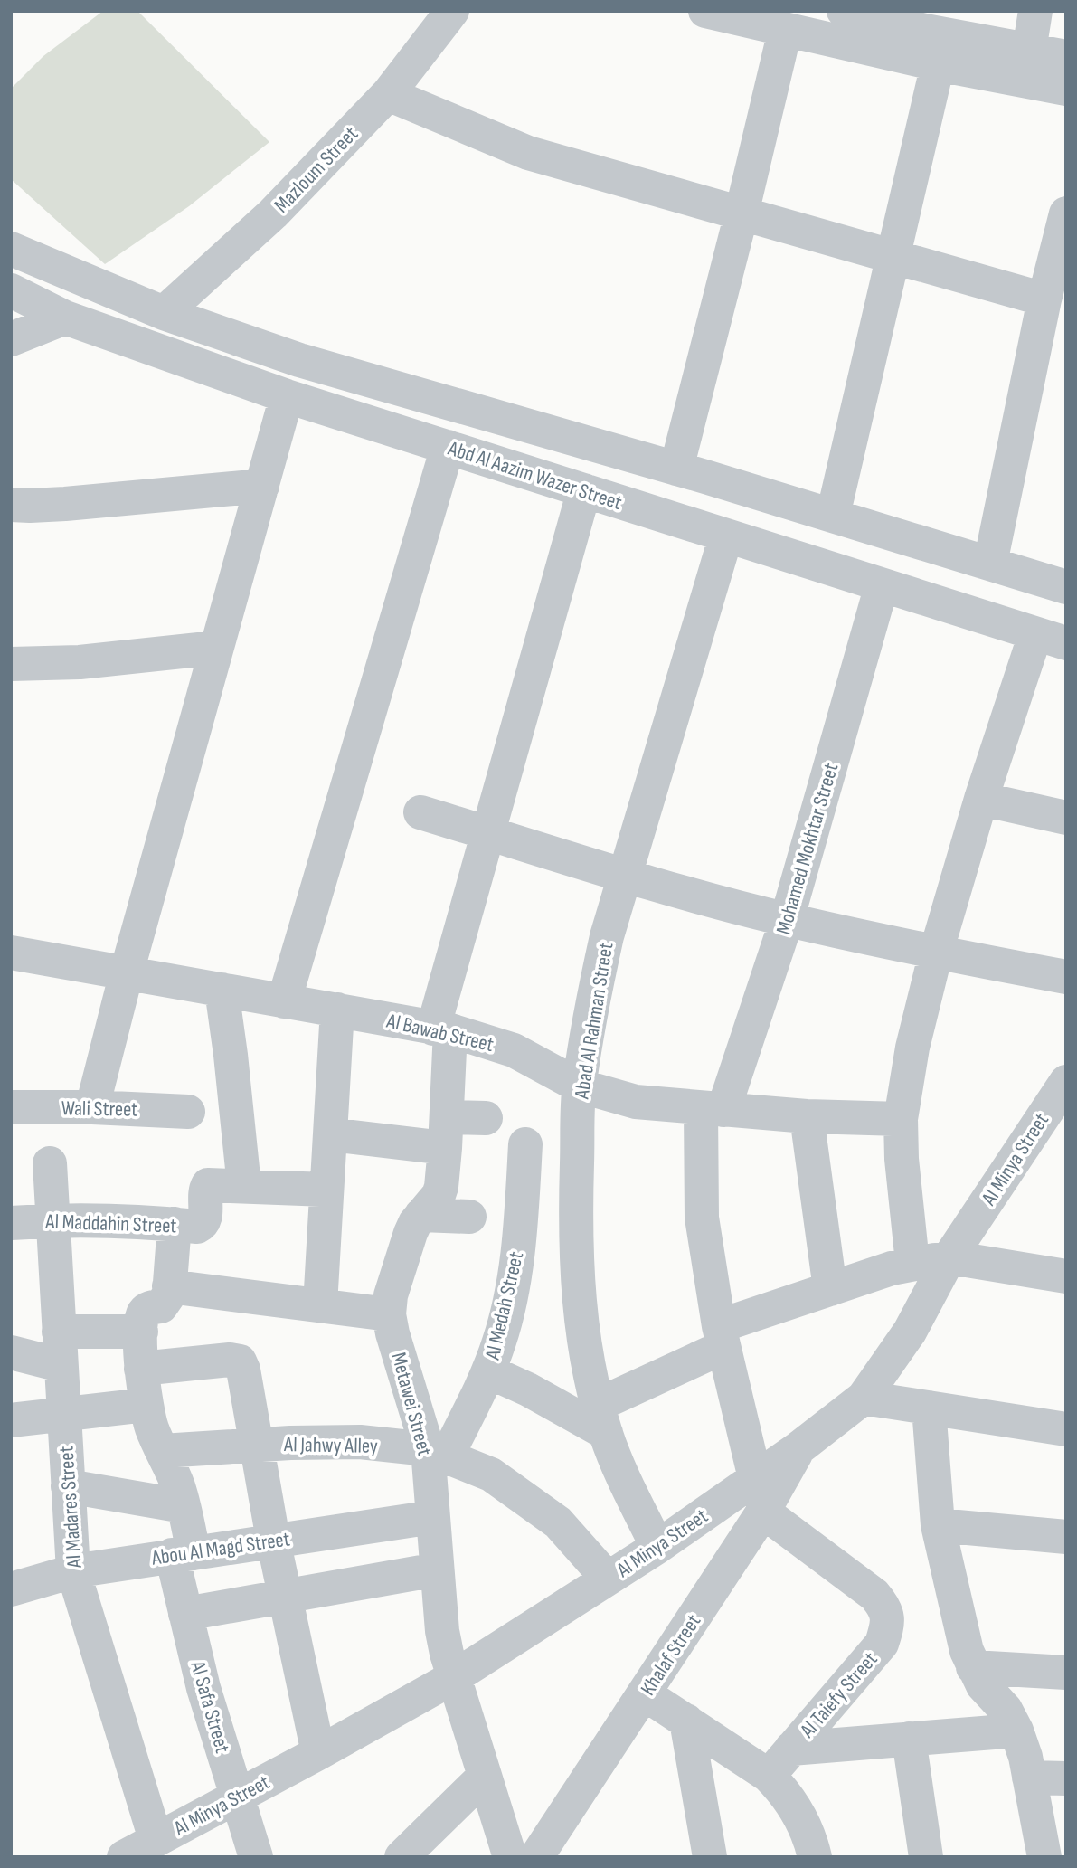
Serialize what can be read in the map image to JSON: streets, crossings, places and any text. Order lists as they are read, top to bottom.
{
  "streets": {
    "street": [
      "Mazloum Street",
      "Abd Al Aazim Wazer Street",
      "Mohamed Mokhtar Street",
      "Abad Al Rahman Street",
      "Al Bawab Street",
      "Wali Street",
      "Al Minya Street",
      "Al Maddahin Street",
      "Al Medah Street",
      "Metawei Street",
      "Al Jahwy Alley",
      "Al Madares Street",
      "Abou Al Magd Street",
      "Khalaf Street",
      "Al Taiefy Street",
      "Al Safa Street"
    ]
  },
  "crossings": [
    ["Mazloum Street", "Abd Al Aazim Wazer Street"],
    ["Abd Al Aazim Wazer Street", "Mohamed Mokhtar Street"],
    ["Abd Al Aazim Wazer Street", "Abad Al Rahman Street"],
    ["Abd Al Aazim Wazer Street", "Metawei Street"],
    ["Mohamed Mokhtar Street", "Al Bawab Street"],
    ["Mohamed Mokhtar Street", "Al Minya Street"],
    ["Abad Al Rahman Street", "Al Bawab Street"],
    ["Abad Al Rahman Street", "Al Minya Street"],
    ["Al Bawab Street", "Metawei Street"],
    ["Al Minya Street", "Metawei Street"],
    ["Al Minya Street", "Al Jahwy Alley"],
    ["Al Minya Street", "Al Madares Street"],
    ["Al Minya Street", "Khalaf Street"],
    ["Al Minya Street", "Al Safa Street"],
    ["Al Maddahin Street", "Al Madares Street"],
    ["Al Medah Street", "Metawei Street"],
    ["Al Medah Street", "Al Jahwy Alley"],
    ["Metawei Street", "Al Jahwy Alley"],
    ["Metawei Street", "Abou Al Magd Street"],
    ["Metawei Street", "Khalaf Street"],
    ["Al Jahwy Alley", "Al Safa Street"],
    ["Al Madares Street", "Abou Al Magd Street"],
    ["Abou Al Magd Street", "Al Safa Street"],
    ["Khalaf Street", "Al Taiefy Street"]
  ]
}
